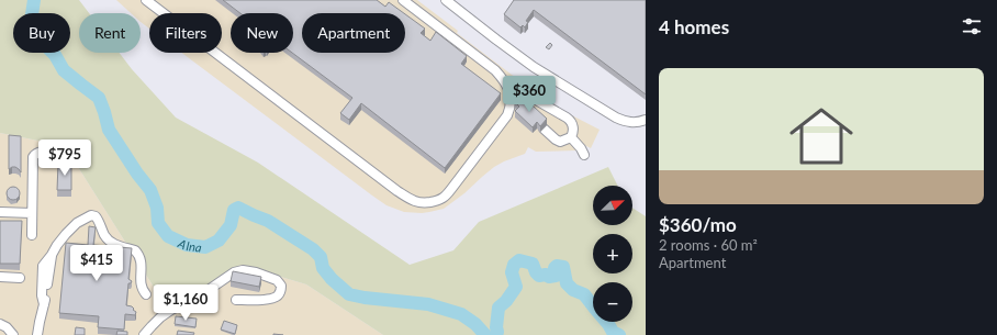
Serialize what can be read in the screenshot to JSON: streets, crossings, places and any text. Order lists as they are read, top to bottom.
{
  "water": ["Alna"],
  "north": "top right",
  "page": {
    "heading": "4 homes",
    "chip": [
      "Buy",
      "Rent",
      "Filters",
      "New",
      "Apartment"
    ],
    "list": [
      {
        "name": "$360/mo",
        "note": "2 rooms · 60 m² · Apartment"
      }
    ],
    "price": [
      "$360",
      "$795",
      "$415",
      "$1,160"
    ],
    "map_buttons": ["+", "−"]
  }
}
